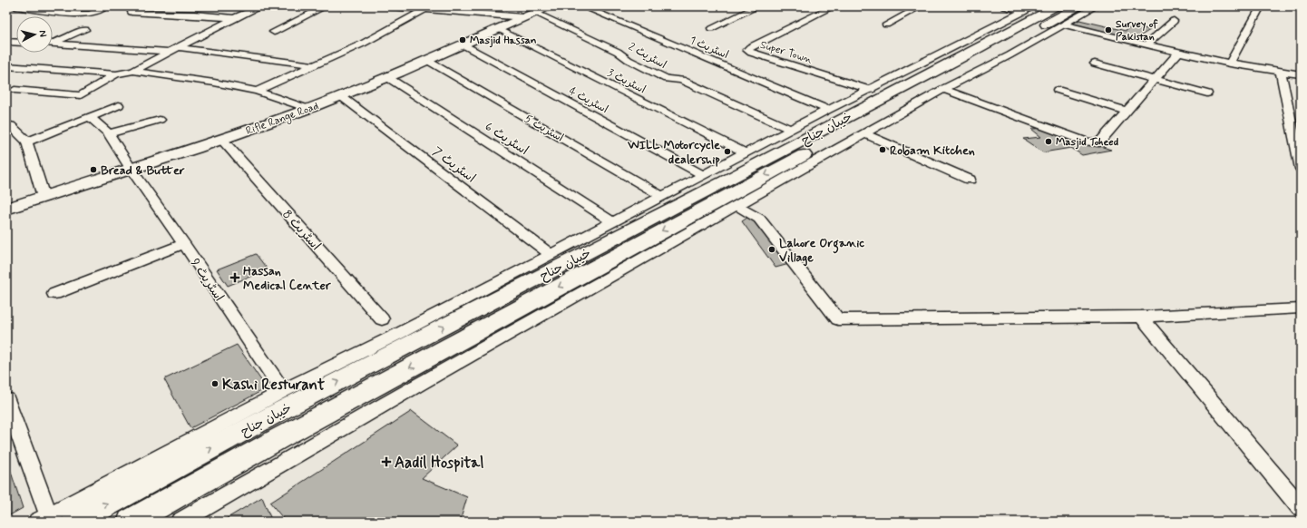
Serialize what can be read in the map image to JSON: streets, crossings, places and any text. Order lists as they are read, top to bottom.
{
  "streets": {
    "main road": ["Rifle Range Road", "خیبان جناح"],
    "street": [
      "اسٹریٹ 1",
      "Super Town",
      "اسٹریٹ 2",
      "اسٹریٹ 3",
      "اسٹریٹ 4",
      "اسٹریٹ 5",
      "اسٹریٹ 6",
      "اسٹریٹ 7",
      "اسٹریٹ 8",
      "اسٹریٹ 9"
    ]
  },
  "crossings": [
    ["اسٹریٹ 2", "Rifle Range Road"],
    ["اسٹریٹ 3", "Rifle Range Road"],
    ["اسٹریٹ 4", "Rifle Range Road"],
    ["Rifle Range Road", "اسٹریٹ 5"],
    ["Rifle Range Road", "اسٹریٹ 6"],
    ["Rifle Range Road", "اسٹریٹ 7"],
    ["Rifle Range Road", "اسٹریٹ 8"],
    ["Rifle Range Road", "اسٹریٹ 9"]
  ],
  "places": {
    "other": [
      "Survey of Pakistan",
      "Masjid Hassan",
      "Masjid Toheed",
      "Robam Kitchen",
      "WILL Motorcycle dealership",
      "Bread & Butter",
      "Lahore Organic Village",
      "Kashi Resturant"
    ],
    "health": ["Hassan Medical Center", "Aadil Hospital"]
  },
  "north": "right"
}
